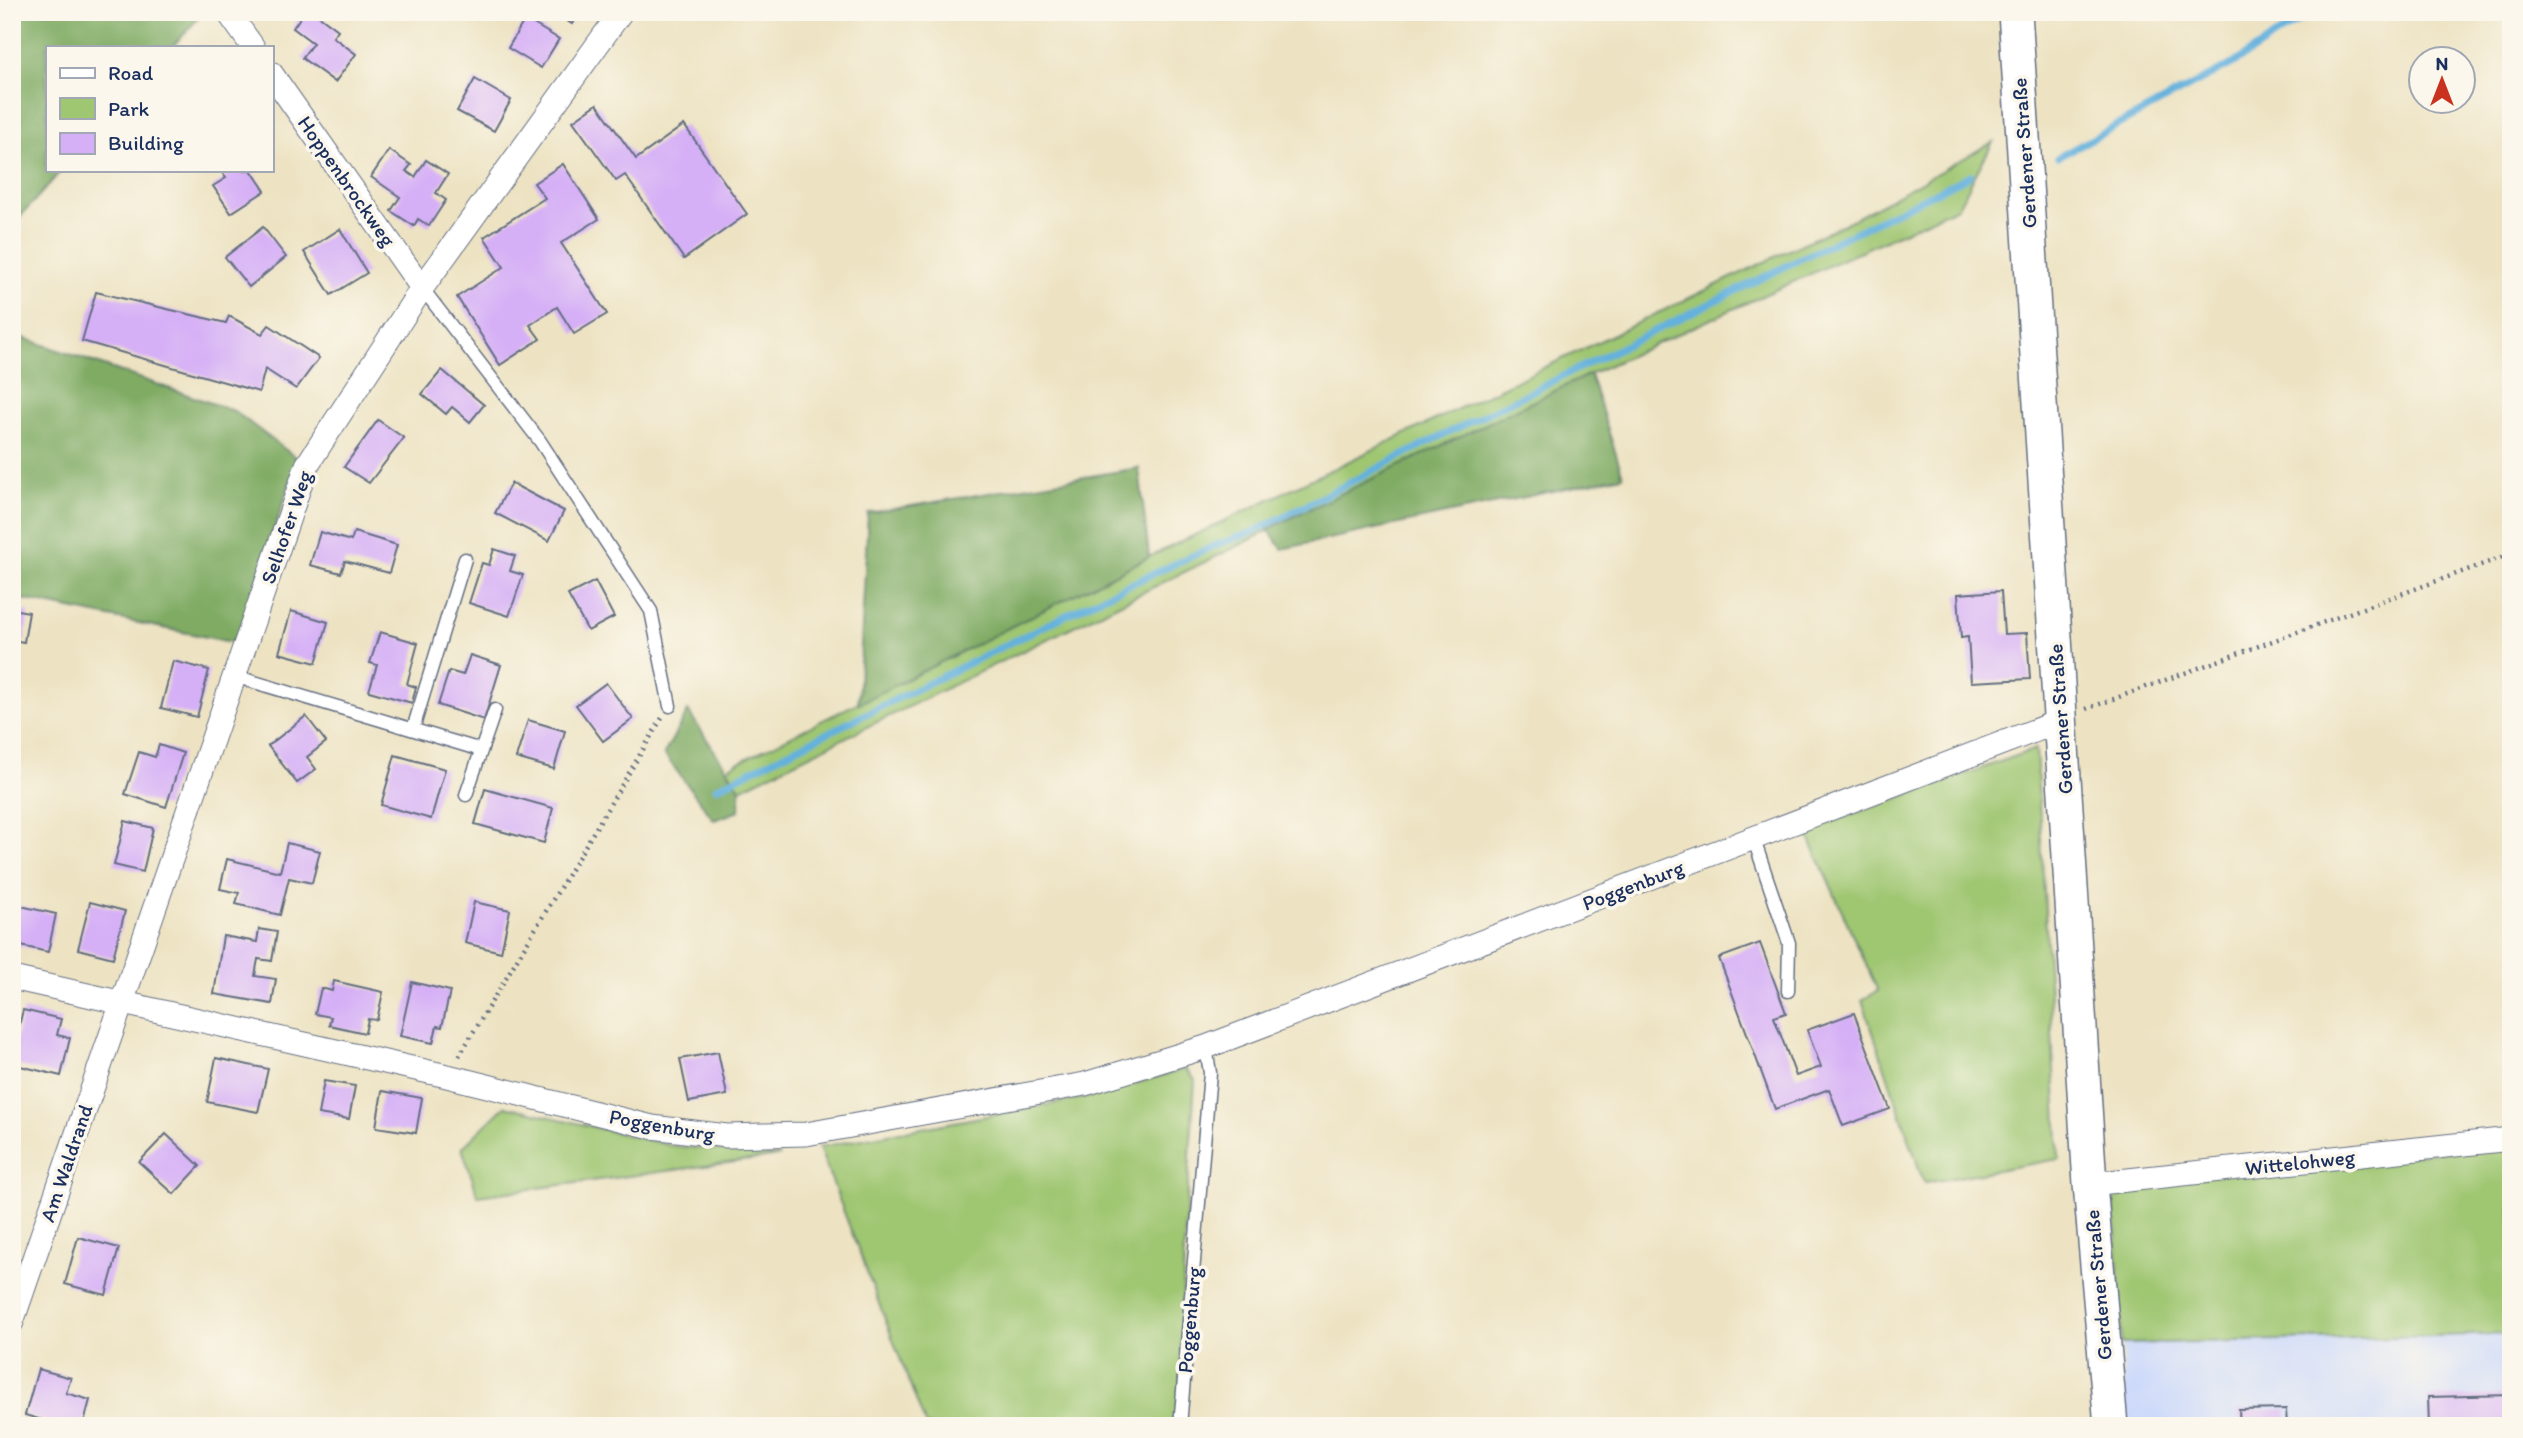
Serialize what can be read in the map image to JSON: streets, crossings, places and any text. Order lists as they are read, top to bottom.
{
  "streets": {
    "main road": ["Gerdener Straße"],
    "street": [
      "Hoppenbrockweg",
      "Selhofer Weg",
      "Poggenburg",
      "Wittelohweg",
      "Am Waldrand"
    ]
  },
  "crossings": [
    ["Gerdener Straße", "Poggenburg"],
    ["Gerdener Straße", "Wittelohweg"],
    ["Hoppenbrockweg", "Selhofer Weg"],
    ["Selhofer Weg", "Poggenburg"],
    ["Selhofer Weg", "Am Waldrand"],
    ["Poggenburg", "Am Waldrand"]
  ],
  "legend": ["Road", "Park", "Building"],
  "north": "top"
}
